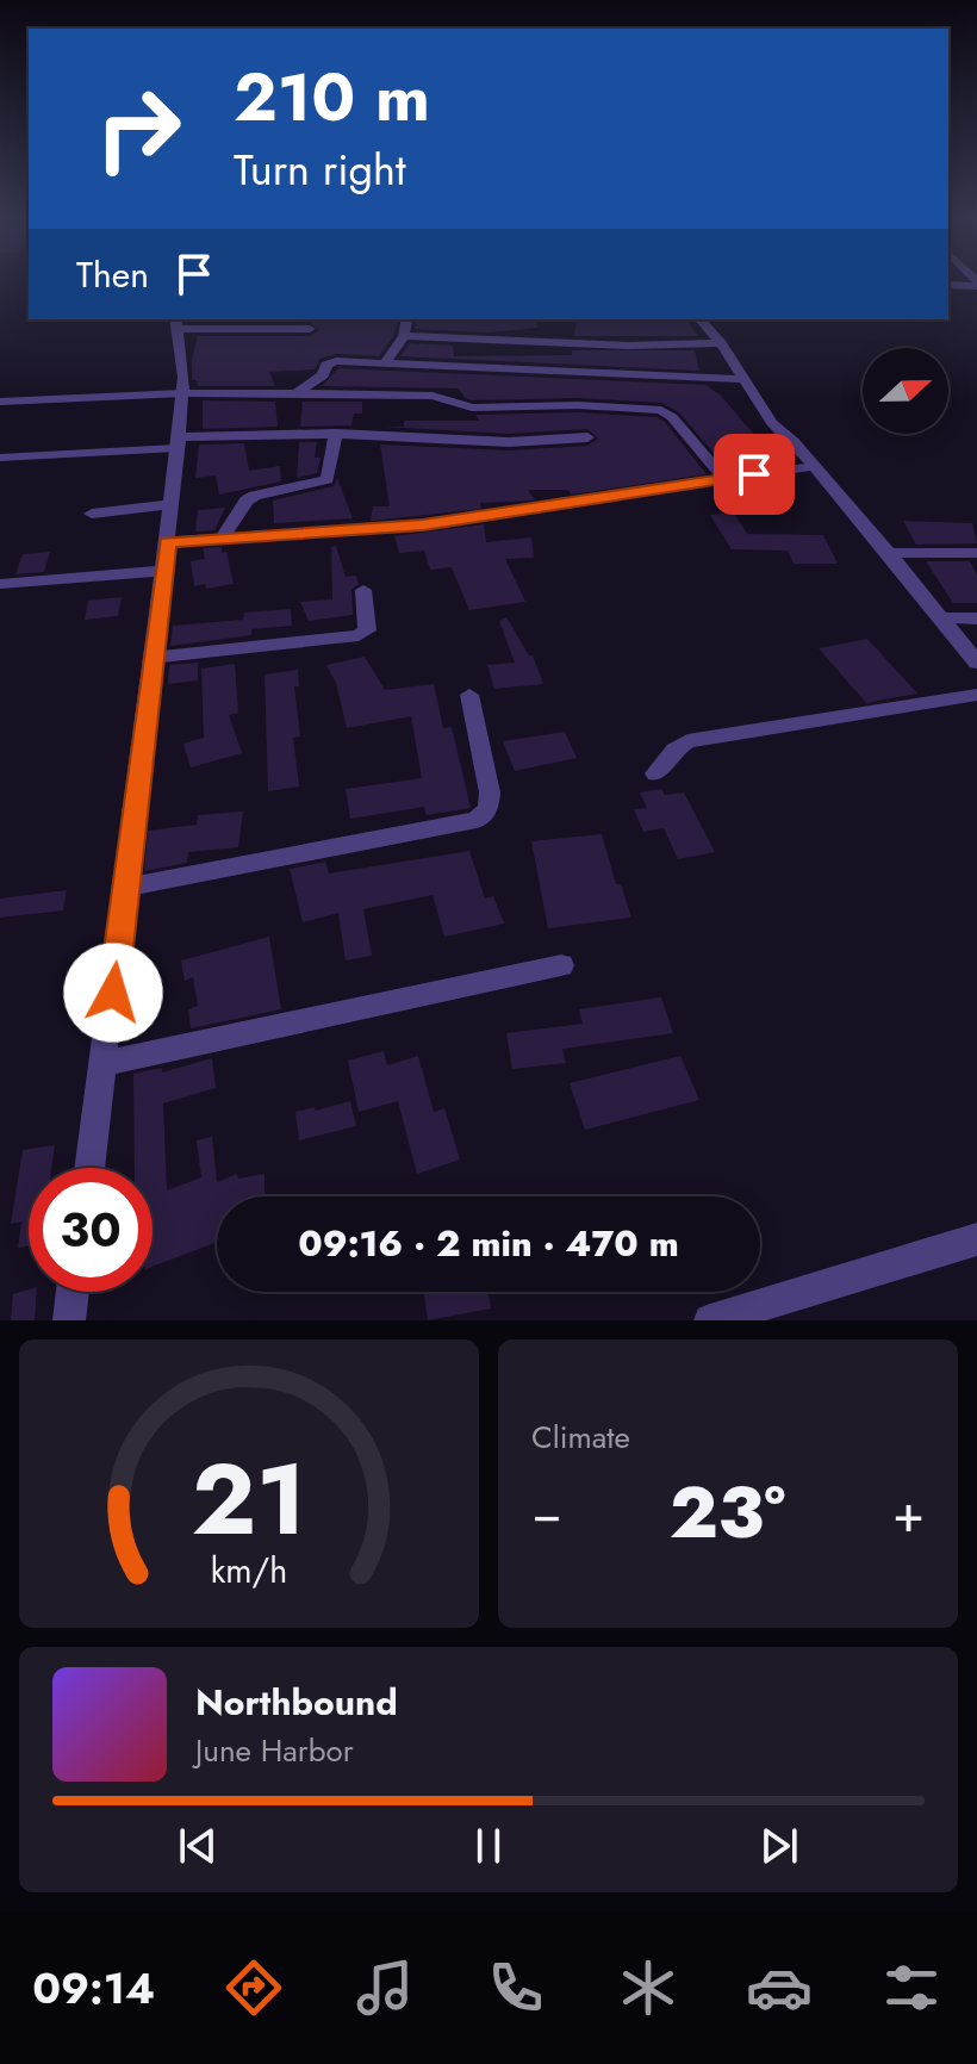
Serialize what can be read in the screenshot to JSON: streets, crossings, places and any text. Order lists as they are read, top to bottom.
{
  "north": "right",
  "page": {
    "turn": ["210 m", "Turn right"],
    "then": "Then",
    "limit": "30",
    "trip": "09:16 · 2 min · 470 m",
    "tile": "Climate",
    "heat": ["−", "23°", "+"],
    "song": ["Northbound", "June Harbor"],
    "tabs": "09:14",
    "gauge": ["21", "km/h"]
  }
}
